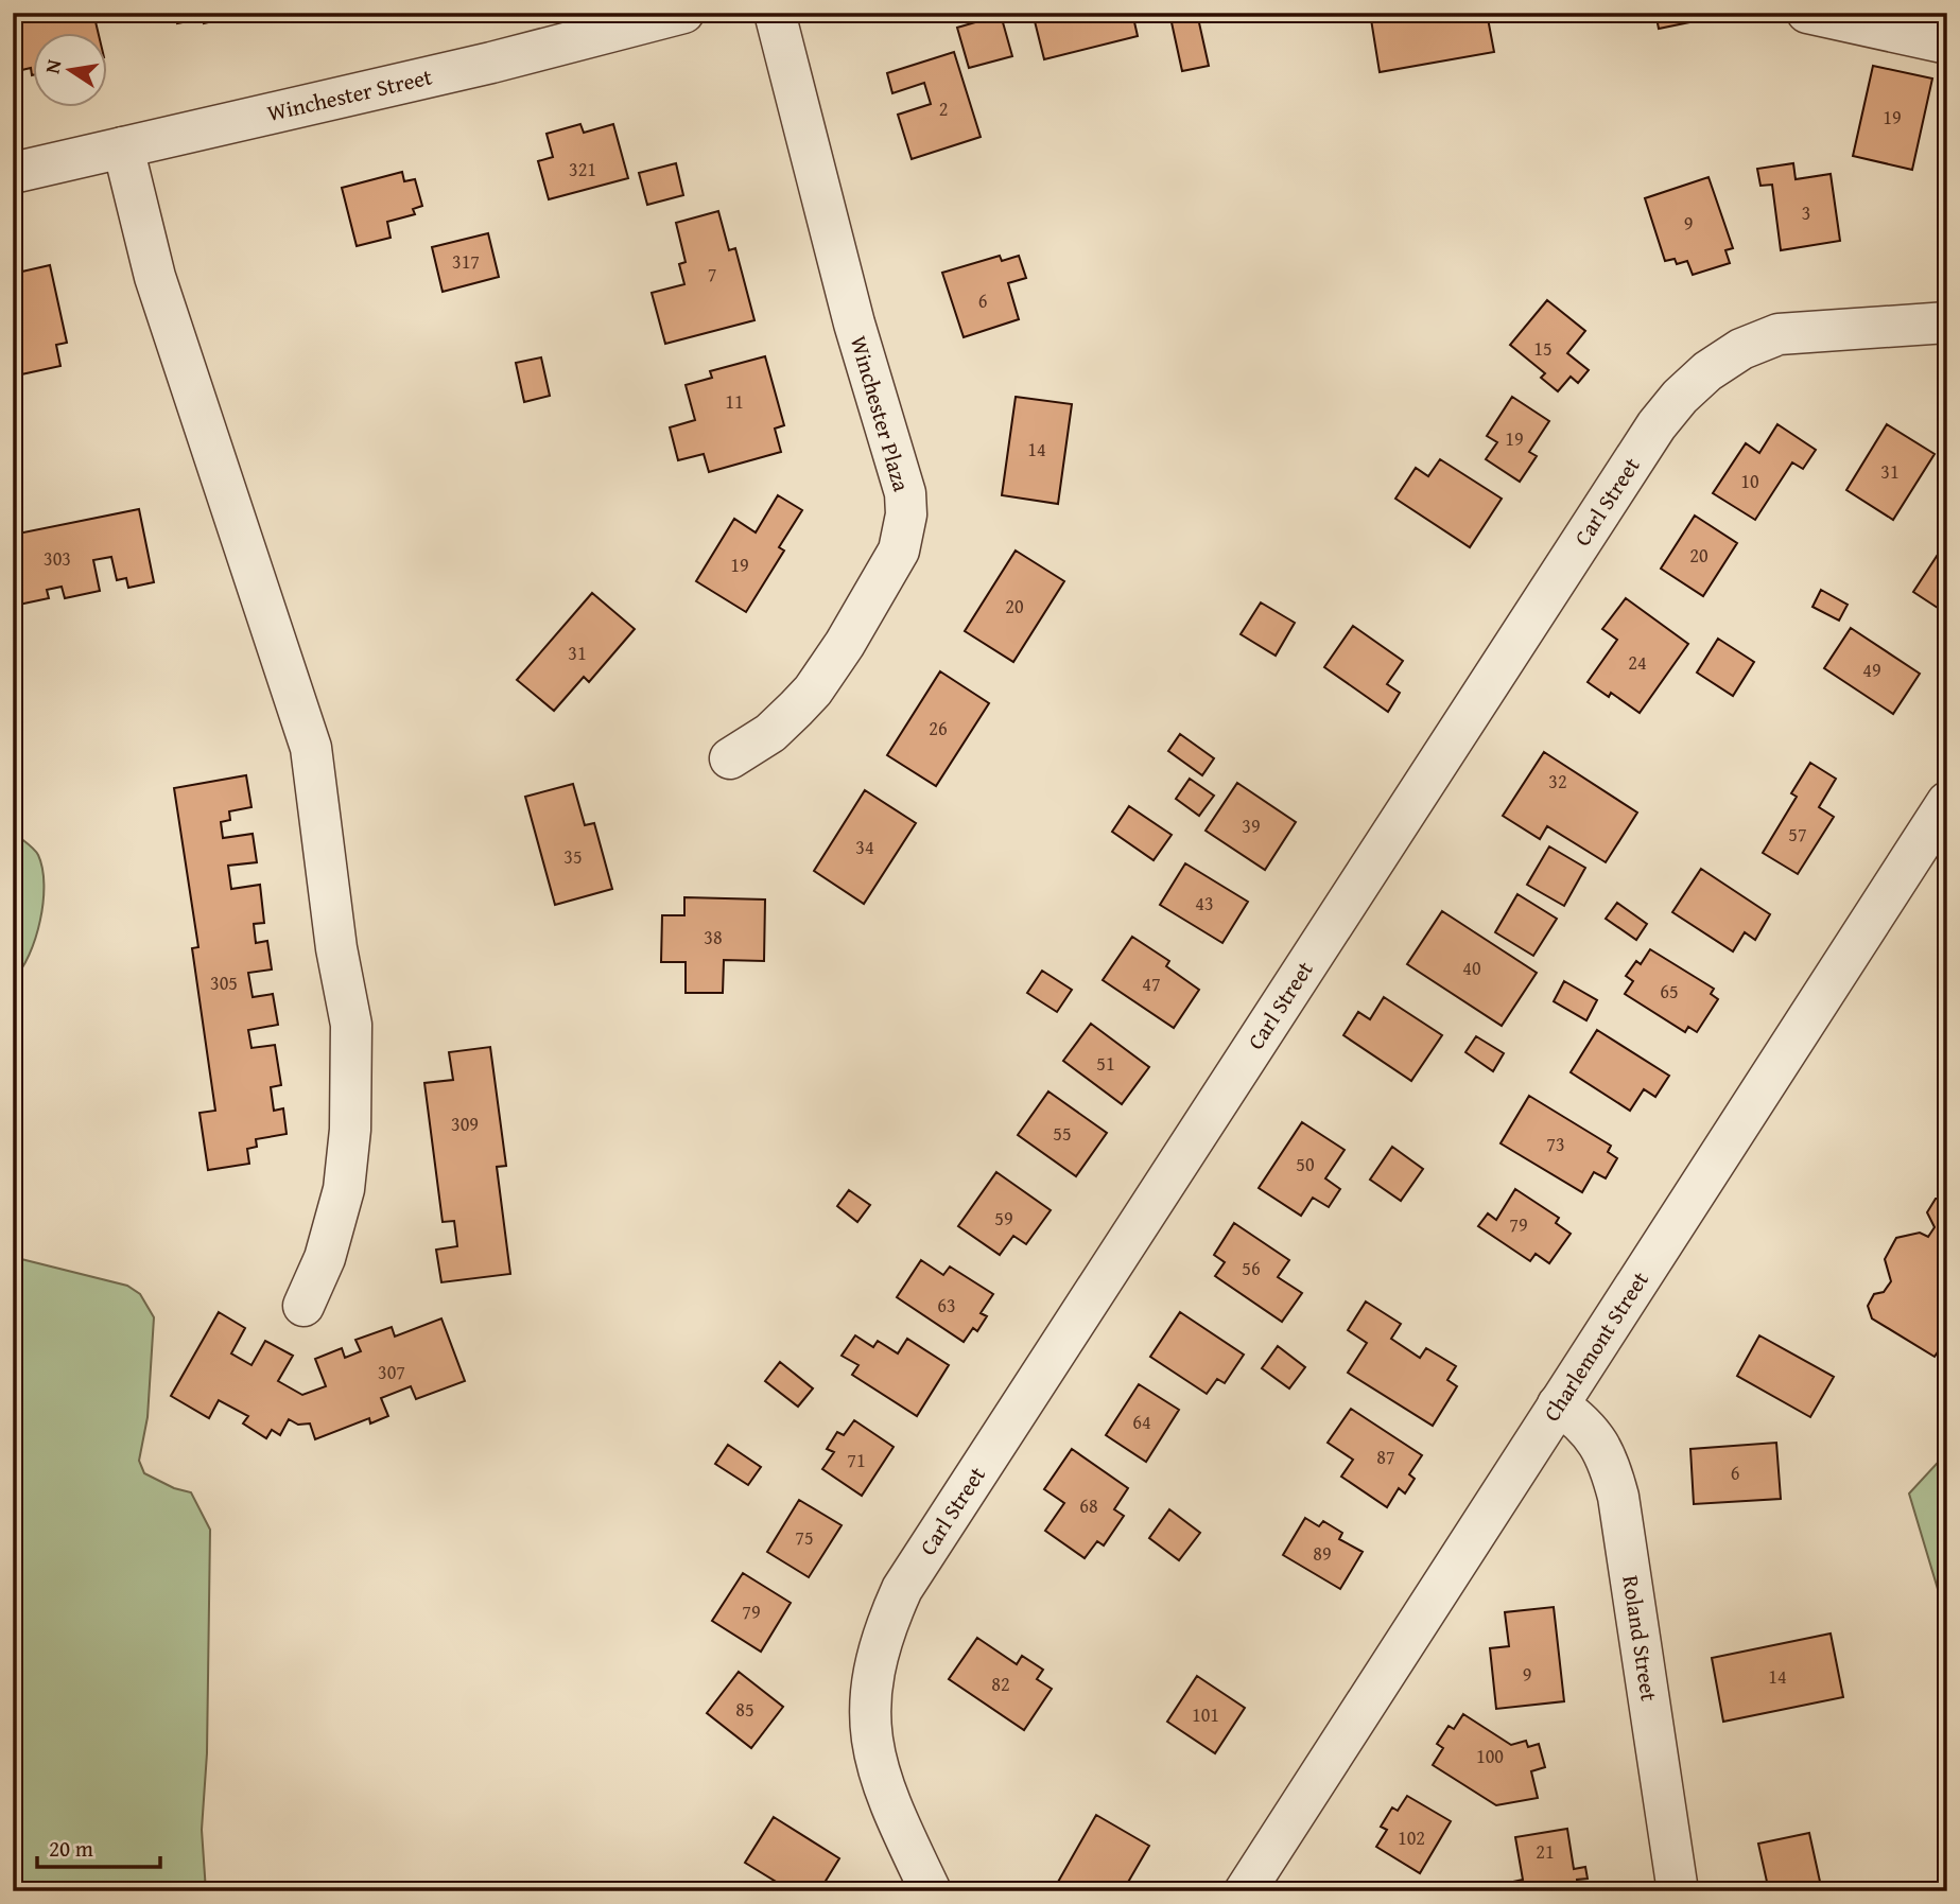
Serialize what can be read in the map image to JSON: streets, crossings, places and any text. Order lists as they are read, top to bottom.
{
  "streets": {
    "street": [
      "Winchester Street",
      "Winchester Plaza",
      "Carl Street",
      "Charlemont Street",
      "Roland Street"
    ]
  },
  "crossings": [
    ["Charlemont Street", "Roland Street"]
  ],
  "house_numbers": [
    "2",
    "19",
    "321",
    "3",
    "9",
    "317",
    "7",
    "6",
    "15",
    "11",
    "19",
    "14",
    "31",
    "10",
    "20",
    "303",
    "19",
    "20",
    "31",
    "24",
    "49",
    "26",
    "32",
    "39",
    "57",
    "34",
    "35",
    "43",
    "38",
    "40",
    "305",
    "47",
    "65",
    "51",
    "309",
    "55",
    "73",
    "50",
    "59",
    "79",
    "56",
    "63",
    "307",
    "64",
    "87",
    "71",
    "6",
    "68",
    "75",
    "89",
    "79",
    "9",
    "14",
    "82",
    "85",
    "101",
    "100",
    "102",
    "21"
  ],
  "scale_bar": "20 m",
  "north": "left"
}
